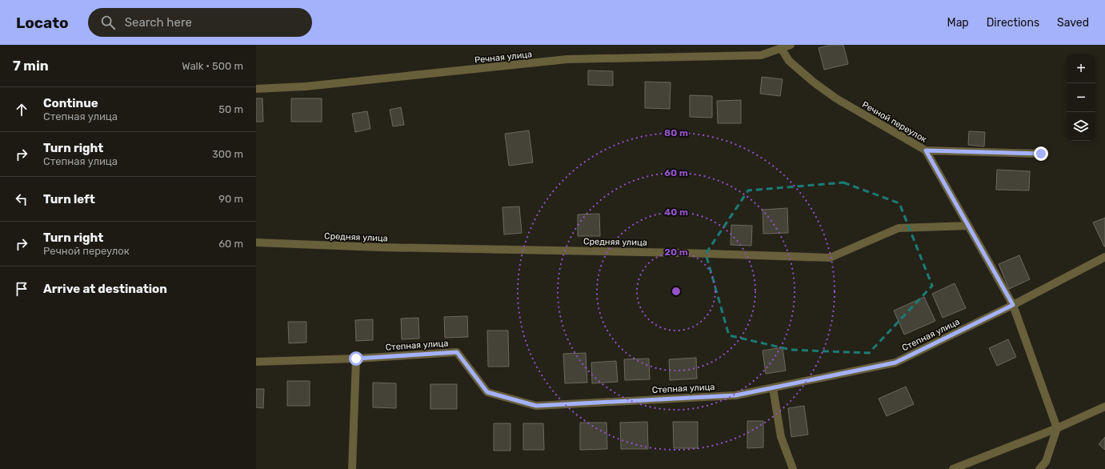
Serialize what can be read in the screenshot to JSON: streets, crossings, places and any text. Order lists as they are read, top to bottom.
{
  "streets": {
    "street": [
      "Речная улица",
      "Речной переулок",
      "Средняя улица",
      "Степная улица"
    ]
  },
  "crossings": [
    ["Речная улица", "Речной переулок"]
  ],
  "page": {
    "header": "Locato",
    "search": "Search here",
    "nav": ["Map", "Directions", "Saved"],
    "heading": ["7 min", "Walk · 500 m"],
    "map_buttons": ["+", "−"],
    "list": [
      ["Continue", "Степная улица", "50 m"],
      ["Turn right", "Степная улица", "300 m"],
      ["Turn left", "90 m"],
      ["Turn right", "Речной переулок", "60 m"],
      "Arrive at destination"
    ]
  },
  "rings": [
    "80 m",
    "60 m",
    "40 m",
    "20 m"
  ]
}
